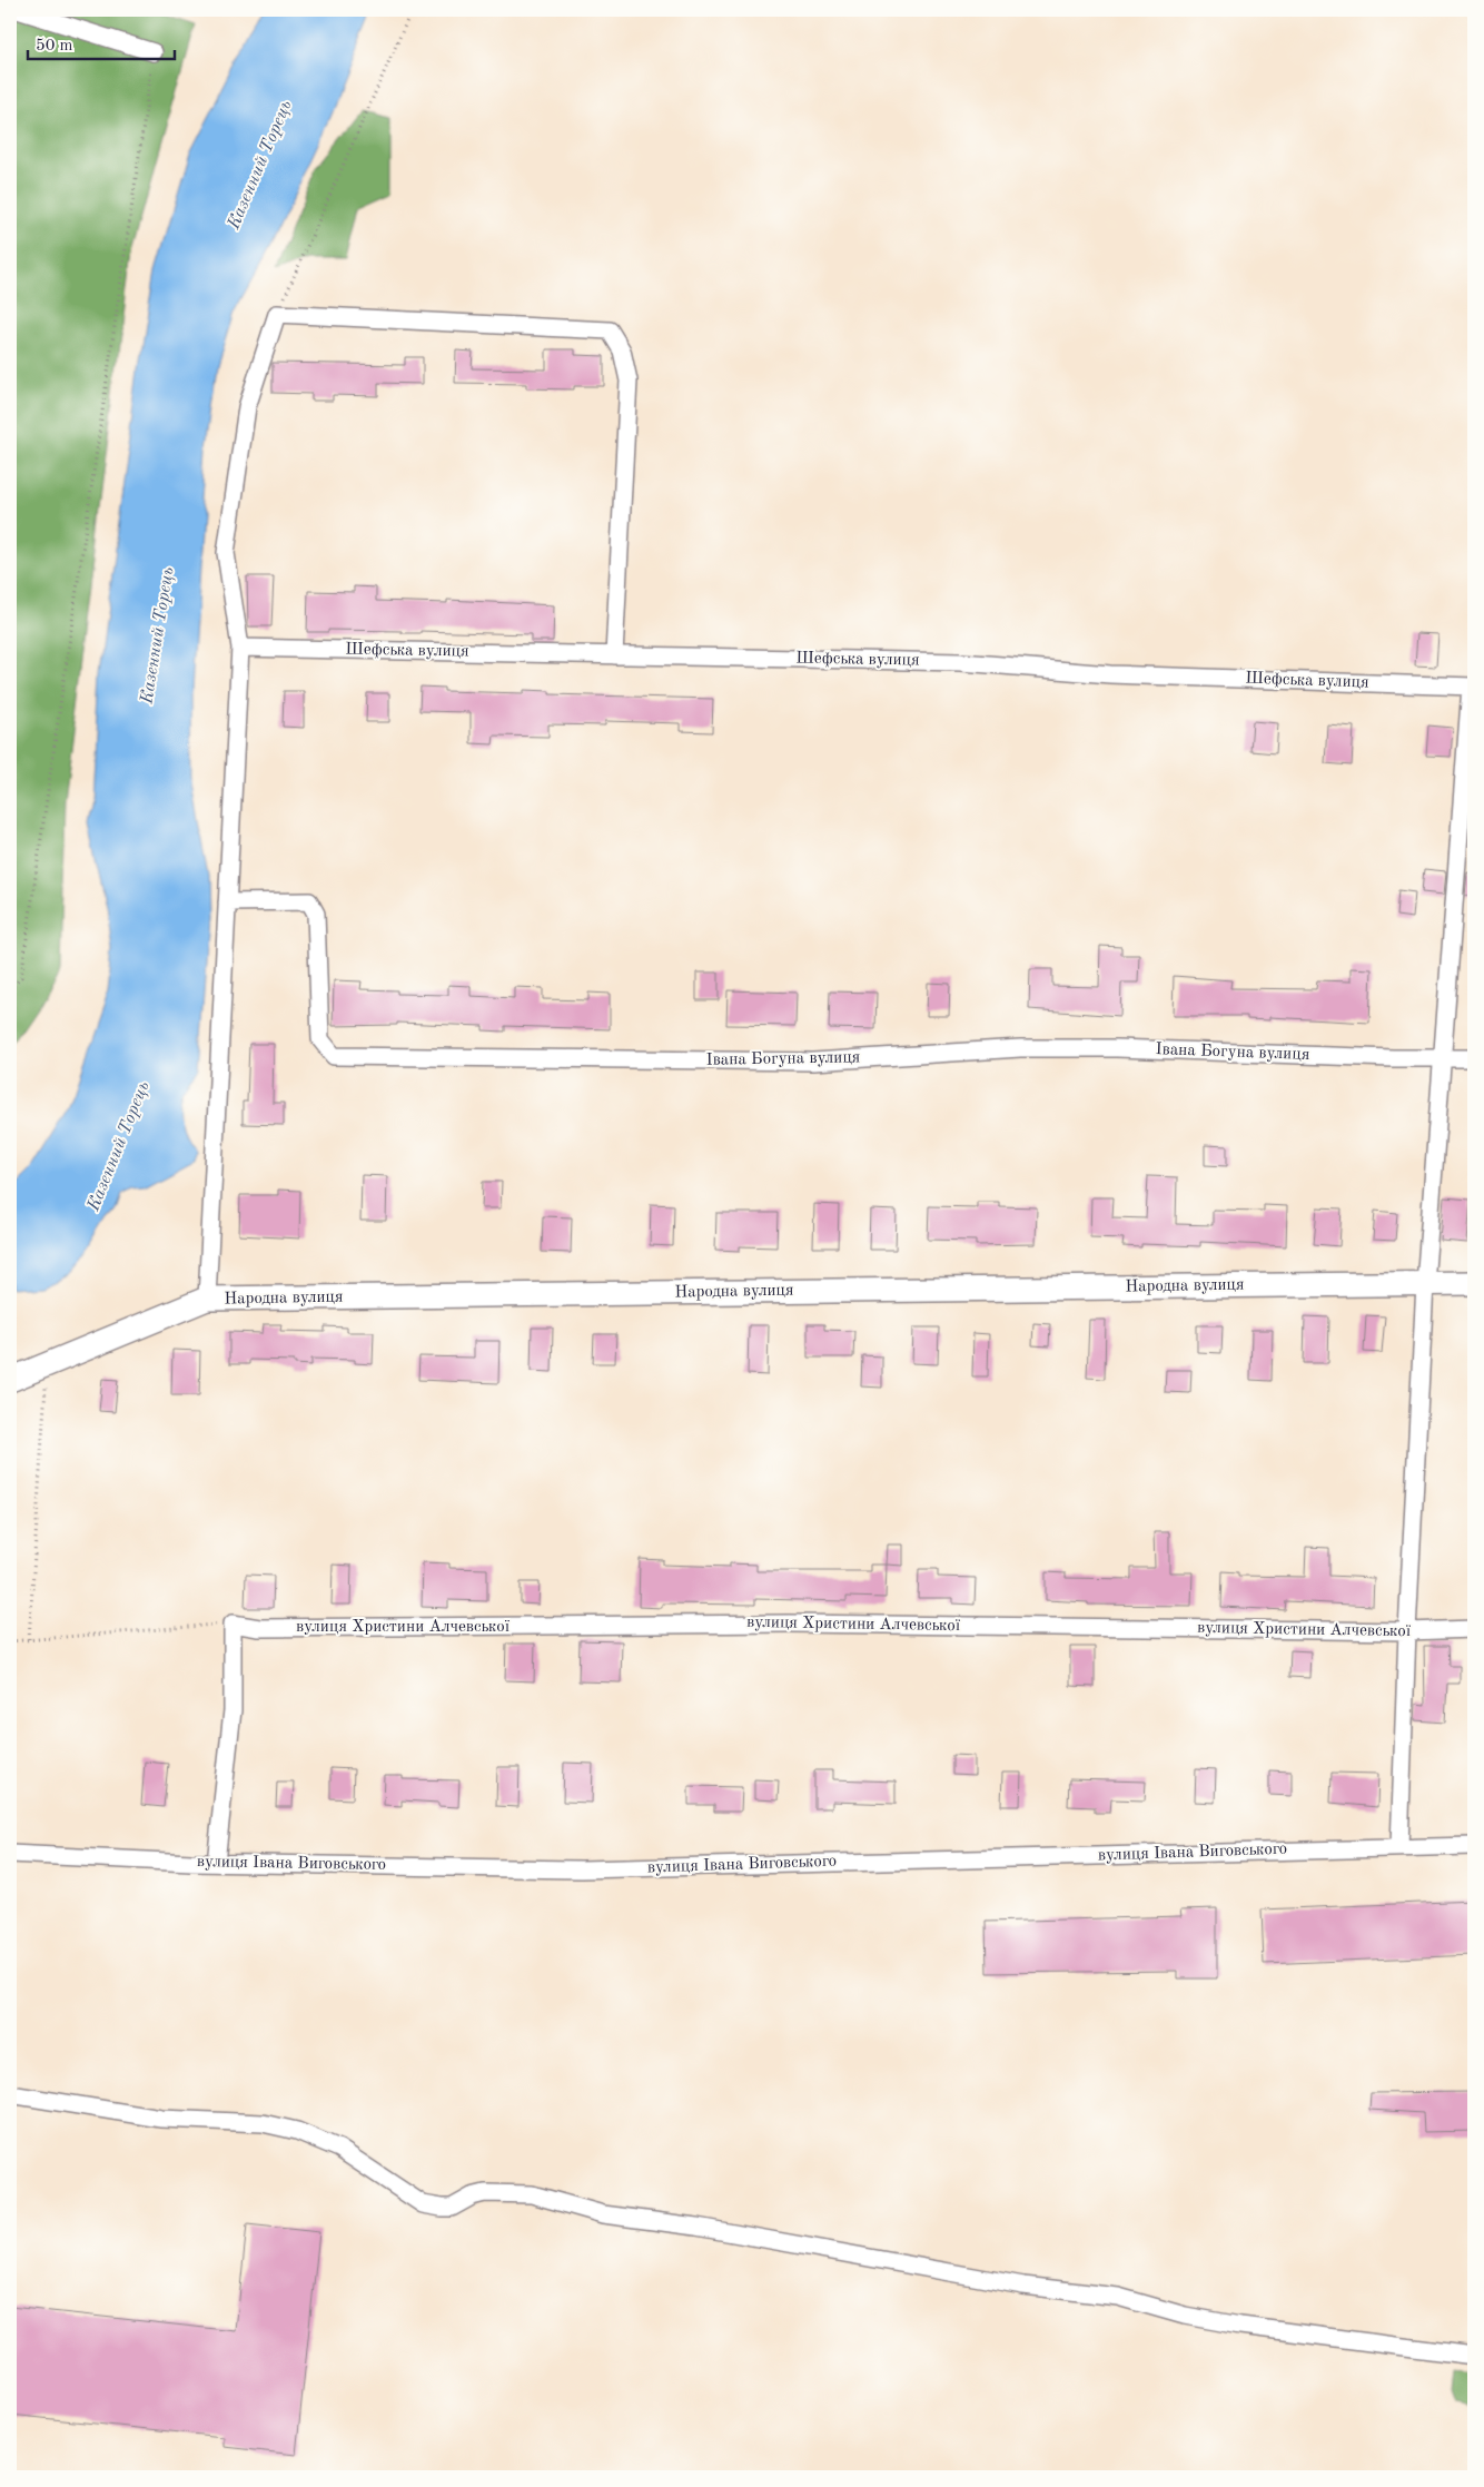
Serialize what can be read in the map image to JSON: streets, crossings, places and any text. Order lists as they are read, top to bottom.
{
  "streets": {
    "street": [
      "Шефська вулиця",
      "Івана Богуна вулиця",
      "Народна вулиця",
      "вулиця Христини Алчевської",
      "вулиця Івана Виговського"
    ]
  },
  "water": ["Казенний Торець"],
  "scale_bar": "50 m"
}
